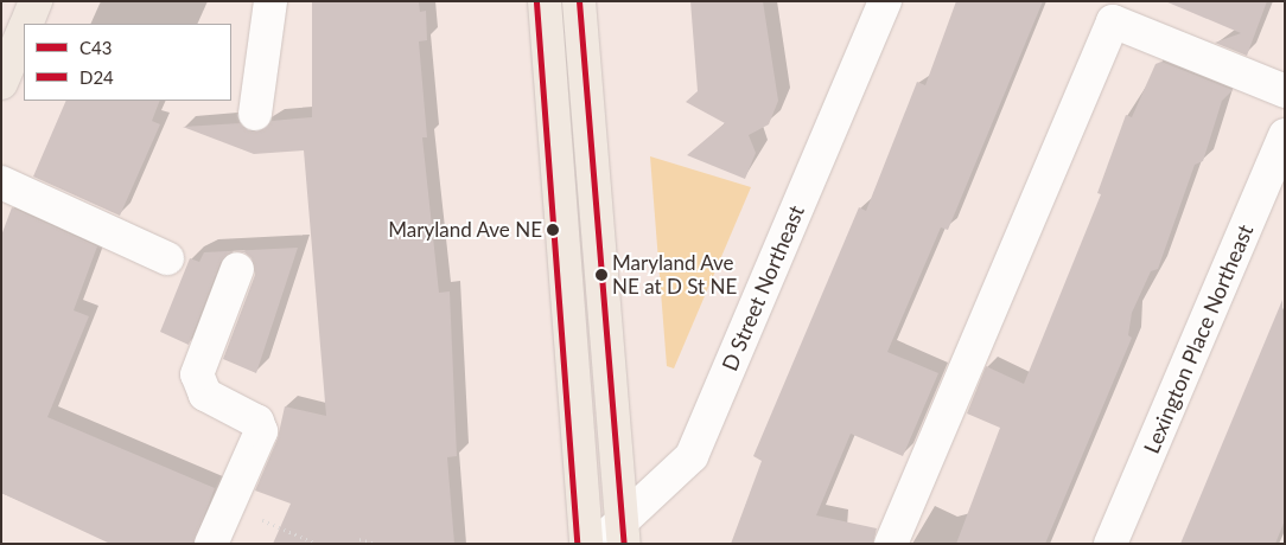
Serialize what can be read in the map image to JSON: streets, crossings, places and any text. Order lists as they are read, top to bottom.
{
  "streets": {
    "street": ["D Street Northeast", "Lexington Place Northeast"]
  },
  "places": ["Maryland Ave NE", "Maryland Ave NE at D St NE"],
  "lines": ["transit line C43", "transit line D24"],
  "legend": ["C43", "D24"]
}
